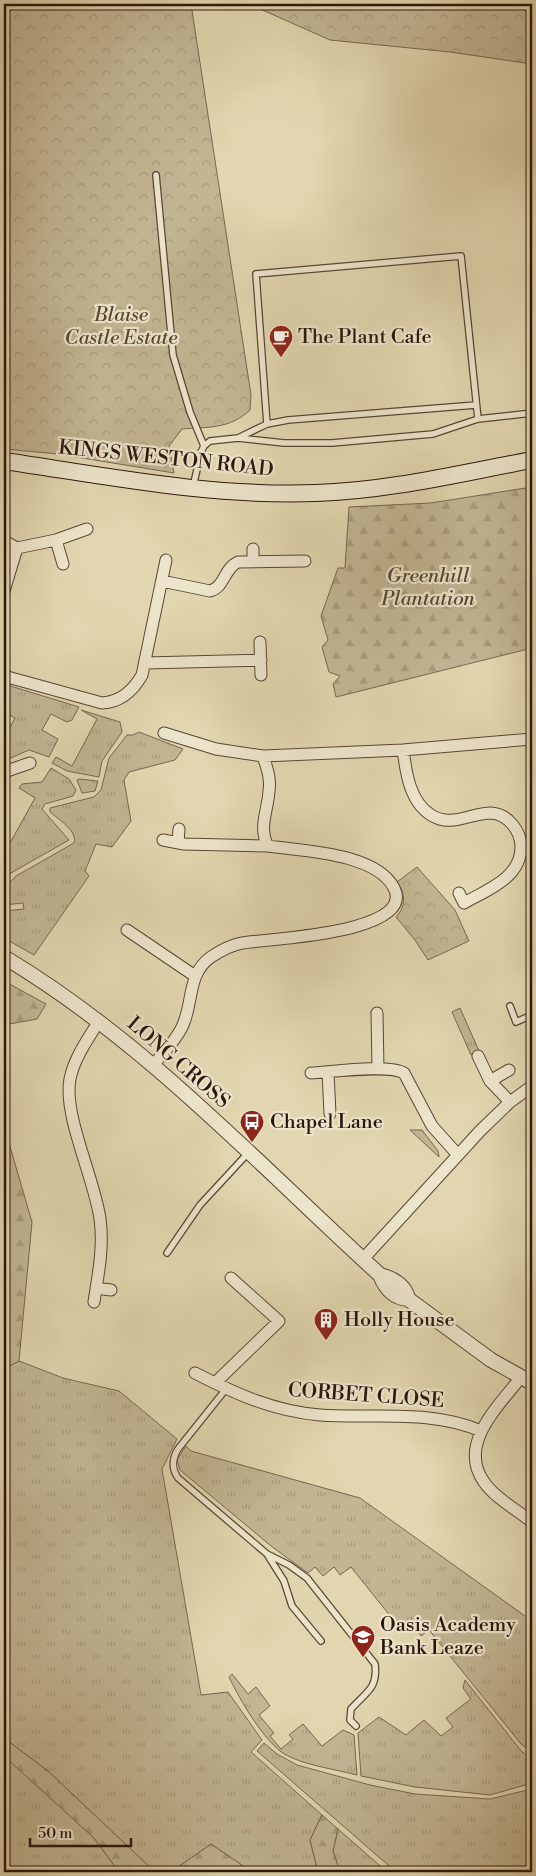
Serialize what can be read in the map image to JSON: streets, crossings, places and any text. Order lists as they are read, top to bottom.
{
  "streets": {
    "main road": ["KINGS WESTON ROAD"],
    "street": ["LONG CROSS", "CORBET CLOSE"]
  },
  "parks": ["Blaise Castle Estate", "Greenhill Plantation"],
  "places": {
    "cafe": ["The Plant Cafe"],
    "bus stop": ["Chapel Lane"],
    "building": ["Holly House"],
    "school or university": ["Oasis Academy Bank Leaze"]
  },
  "scale_bar": "50 m"
}
